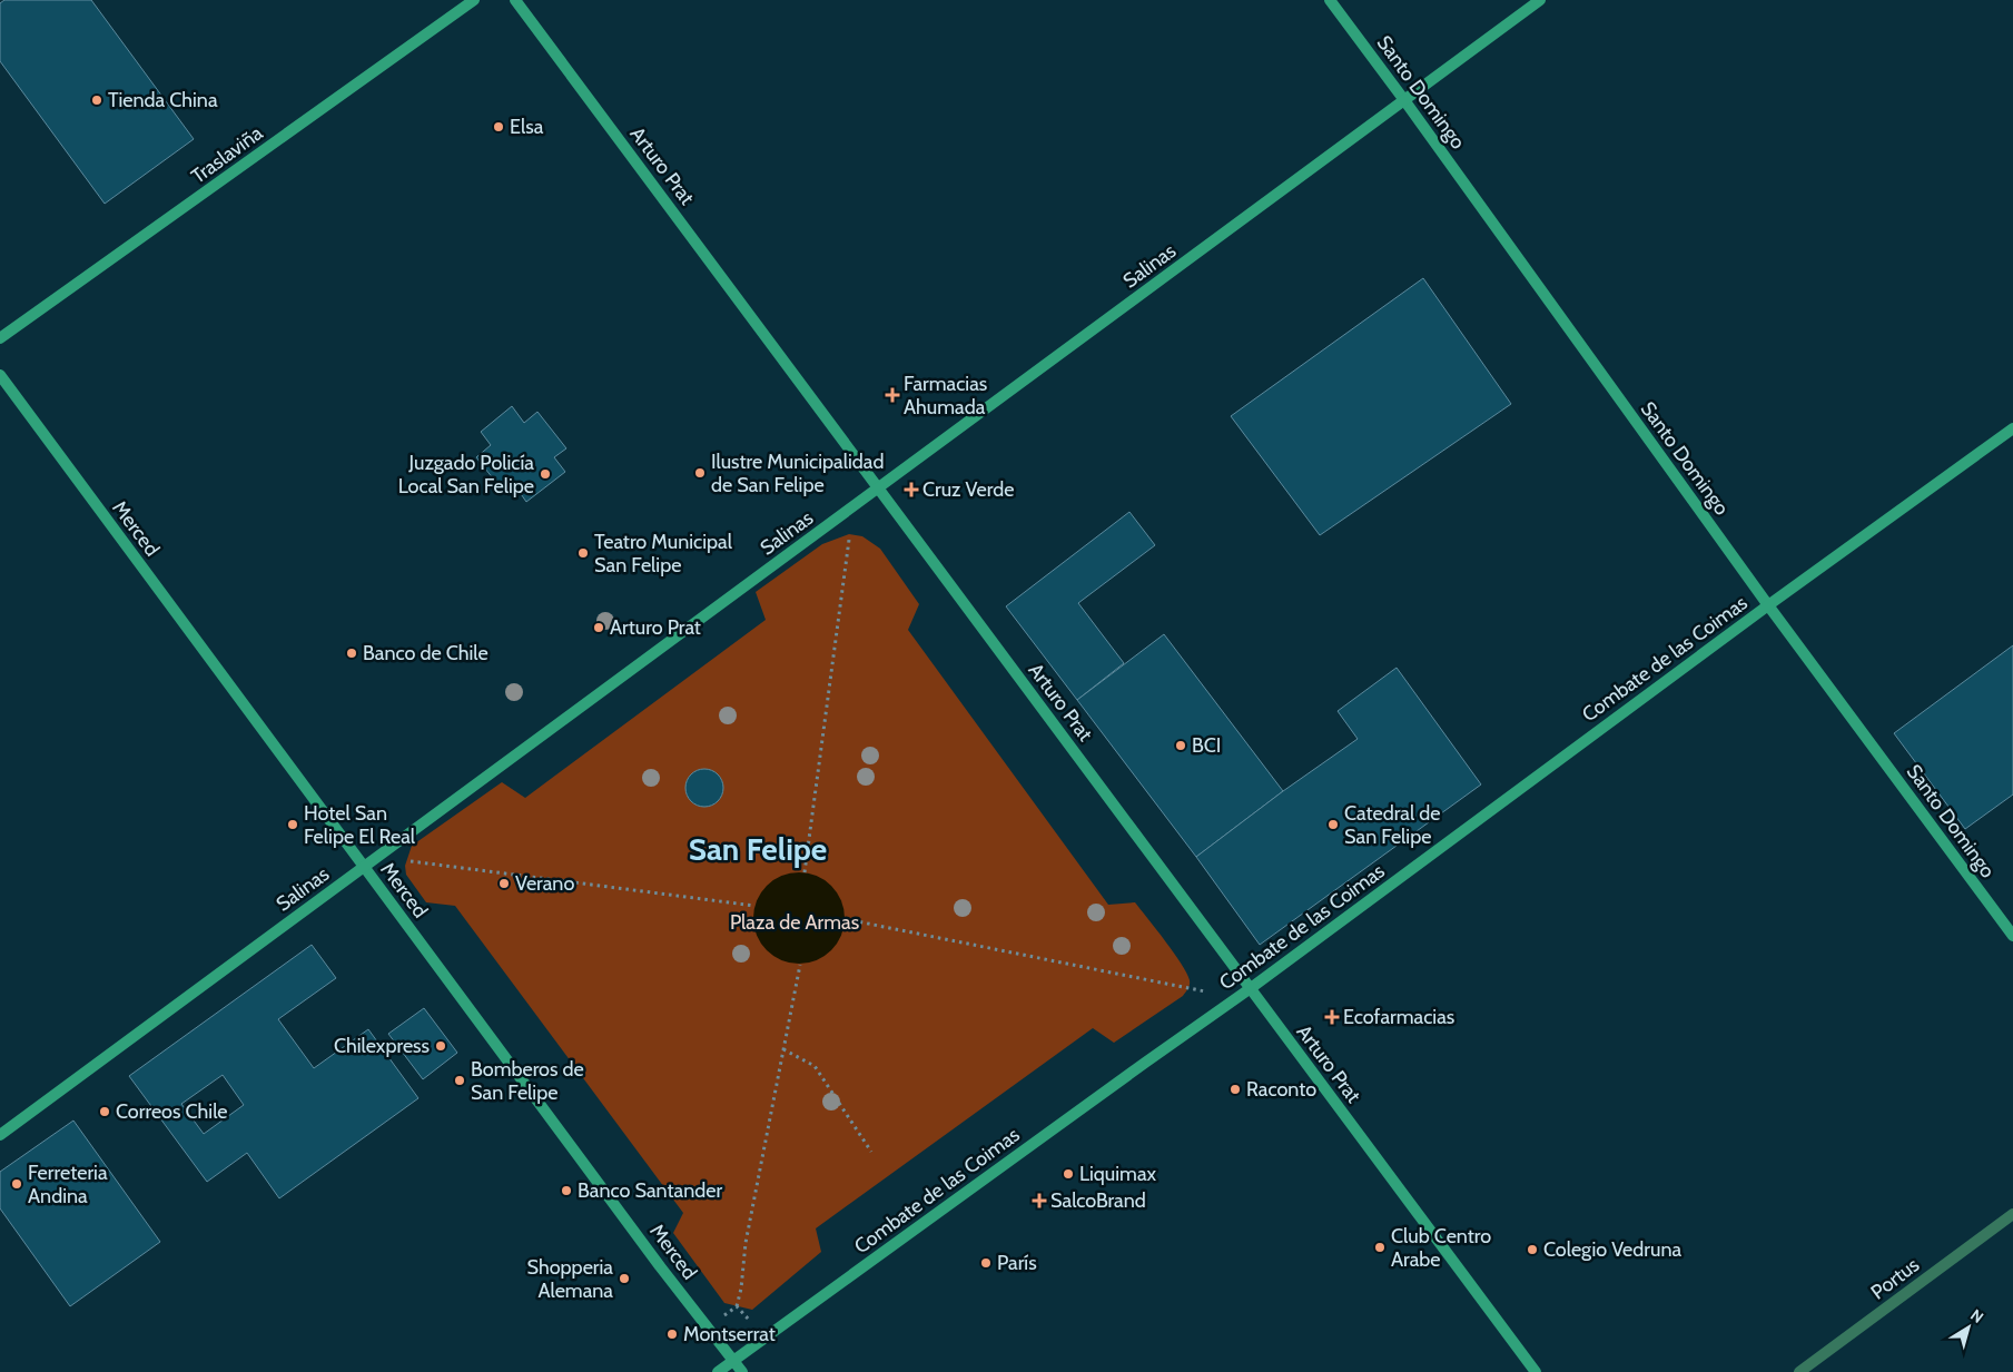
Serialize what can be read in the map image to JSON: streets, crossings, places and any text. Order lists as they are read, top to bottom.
{
  "streets": {
    "main road": [
      "Santo Domingo",
      "Traslaviña",
      "Arturo Prat",
      "Salinas",
      "Merced",
      "Combate de las Coimas"
    ],
    "street": ["Portus"]
  },
  "crossings": [
    ["Santo Domingo", "Salinas"],
    ["Santo Domingo", "Combate de las Coimas"],
    ["Arturo Prat", "Salinas"],
    ["Arturo Prat", "Combate de las Coimas"],
    ["Salinas", "Merced"],
    ["Merced", "Combate de las Coimas"]
  ],
  "districts": ["San Felipe"],
  "parks": ["Plaza de Armas"],
  "places": {
    "other": [
      "Tienda China",
      "Elsa",
      "Ilustre Municipalidad de San Felipe",
      "Juzgado Policía Local San Felipe",
      "Teatro Municipal San Felipe",
      "Arturo Prat",
      "Banco de Chile",
      "BCI",
      "Hotel San Felipe El Real",
      "Catedral de San Felipe",
      "Verano",
      "Chilexpress",
      "Bomberos de San Felipe",
      "Raconto",
      "Correos Chile",
      "Liquimax",
      "Ferreteria Andina",
      "Banco Santander",
      "Club Centro Arabe",
      "Colegio Vedruna",
      "París",
      "Shopperia Alemana",
      "Montserrat"
    ],
    "health": [
      "Farmacias Ahumada",
      "Cruz Verde",
      "Ecofarmacias",
      "SalcoBrand"
    ]
  },
  "north": "top right"
}
